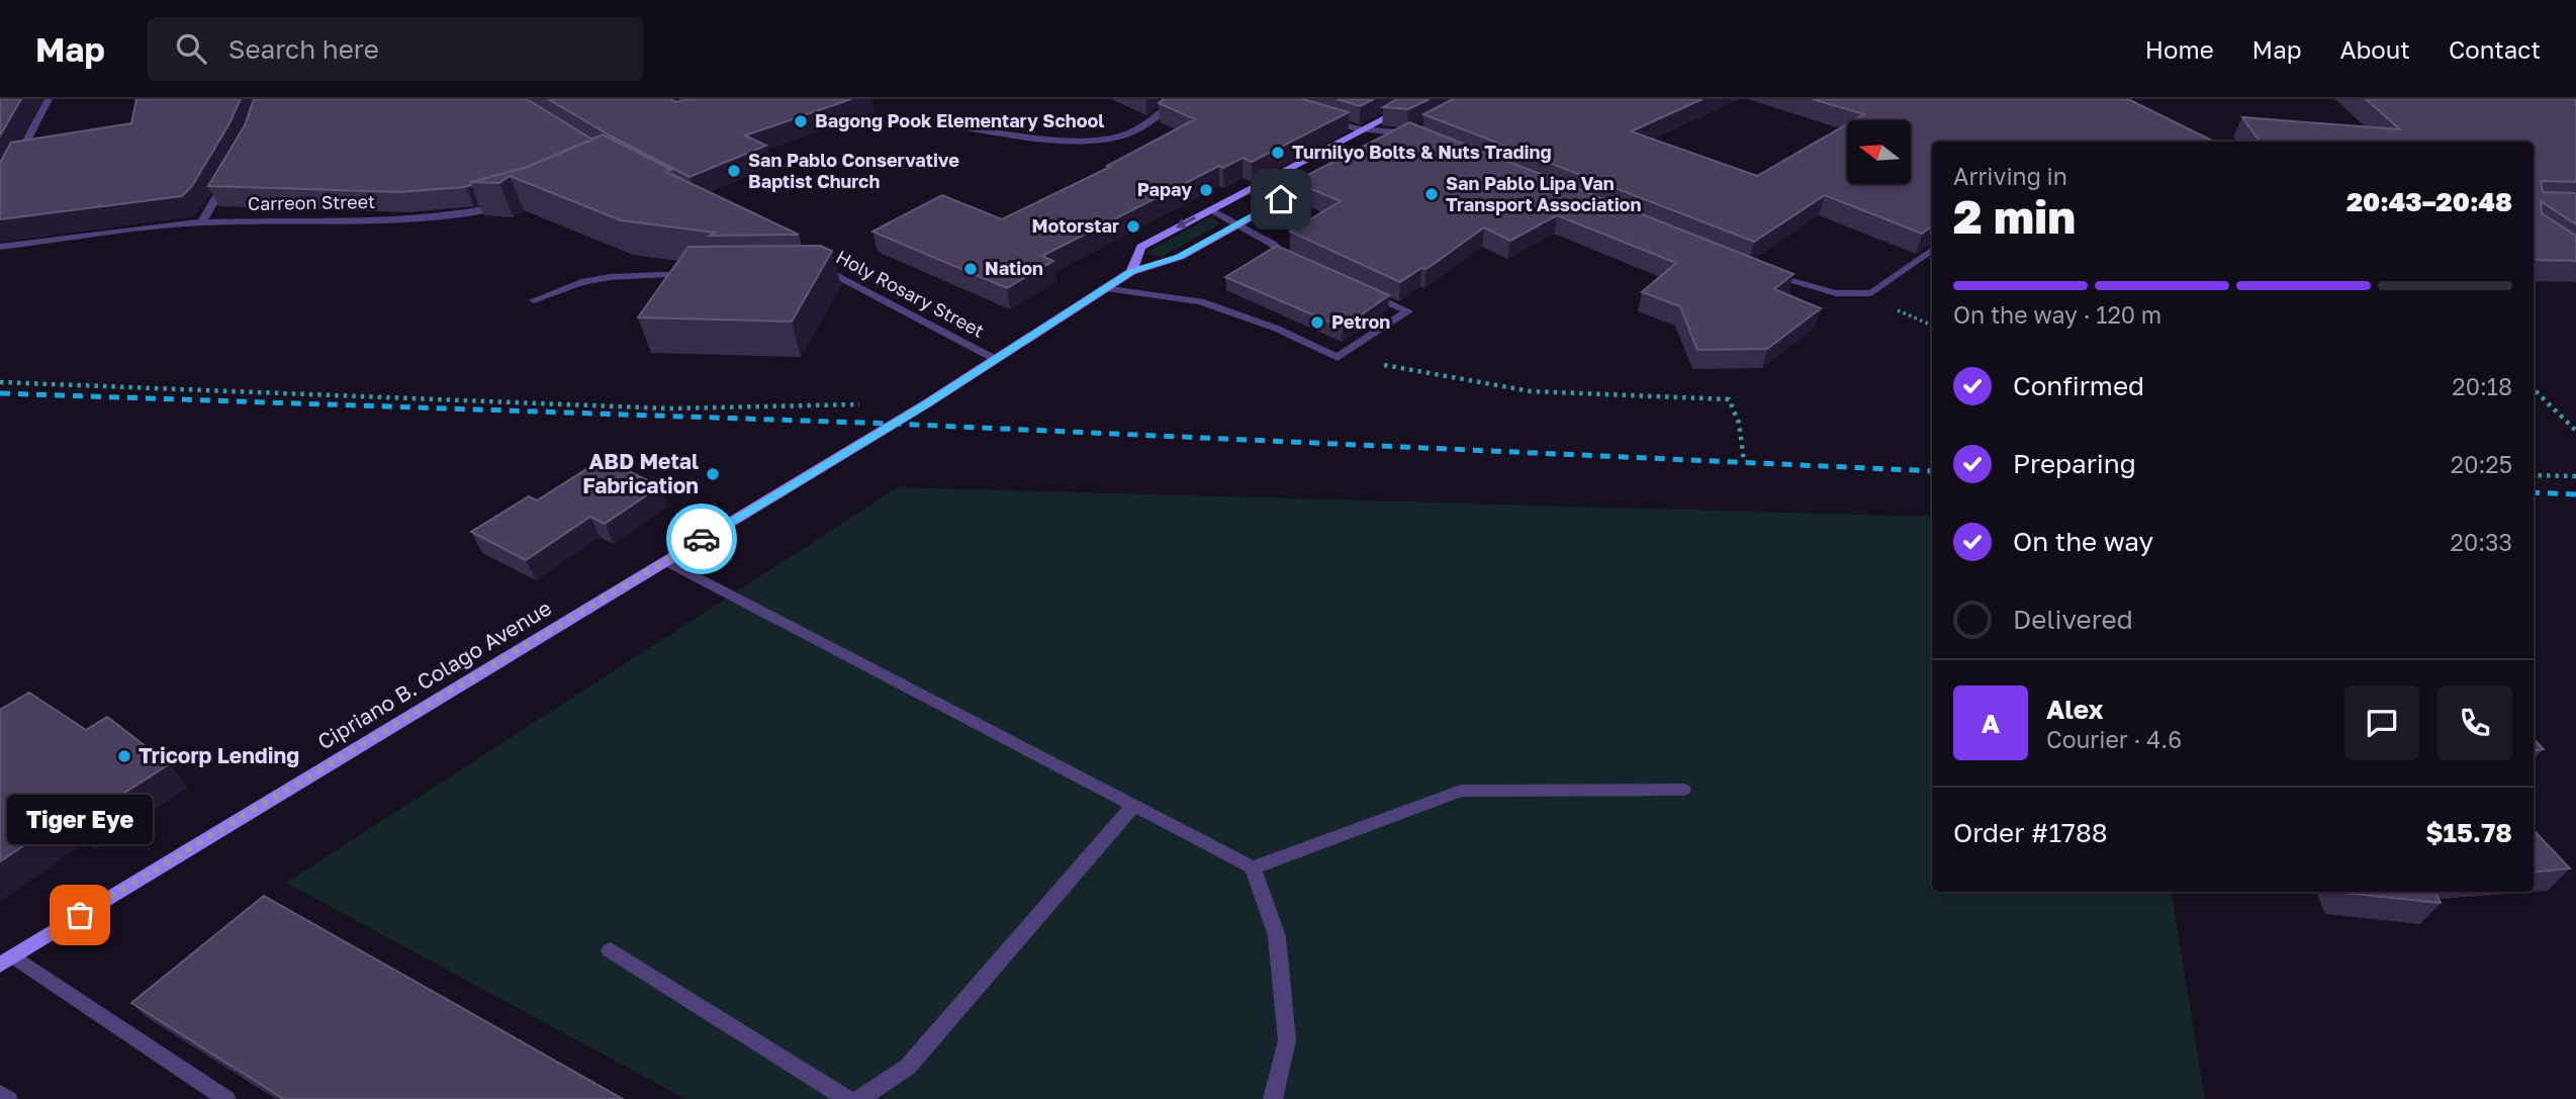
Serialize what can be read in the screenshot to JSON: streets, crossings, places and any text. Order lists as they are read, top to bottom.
{
  "streets": {
    "main road": ["Cipriano B. Colago Avenue"],
    "street": ["Carreon Street", "Holy Rosary Street"]
  },
  "crossings": [
    ["Holy Rosary Street", "Cipriano B. Colago Avenue"]
  ],
  "places": [
    "Bagong Pook Elementary School",
    "Turnilyo Bolts & Nuts Trading",
    "San Pablo Conservative Baptist Church",
    "Papay",
    "San Pablo Lipa Van Transport Association",
    "Motorstar",
    "Nation",
    "Petron",
    "ABD Metal Fabrication",
    "Tricorp Lending",
    "Tiger Eye"
  ],
  "north": "left",
  "page": {
    "header": "Map",
    "search": "Search here",
    "nav": [
      "Home",
      "Map",
      "About",
      "Contact"
    ],
    "heading": ["2 min", "Arriving in", "20:43–20:48"],
    "panel": [
      "Alex",
      "Courier · 4.6",
      "Order #1788",
      "$15.78"
    ],
    "bar": "On the way · 120 m",
    "list": [
      ["Confirmed", "20:18"],
      ["Preparing", "20:25"],
      ["On the way", "20:33"],
      "Delivered"
    ],
    "round": "A",
    "bubble": "Tiger Eye"
  }
}
